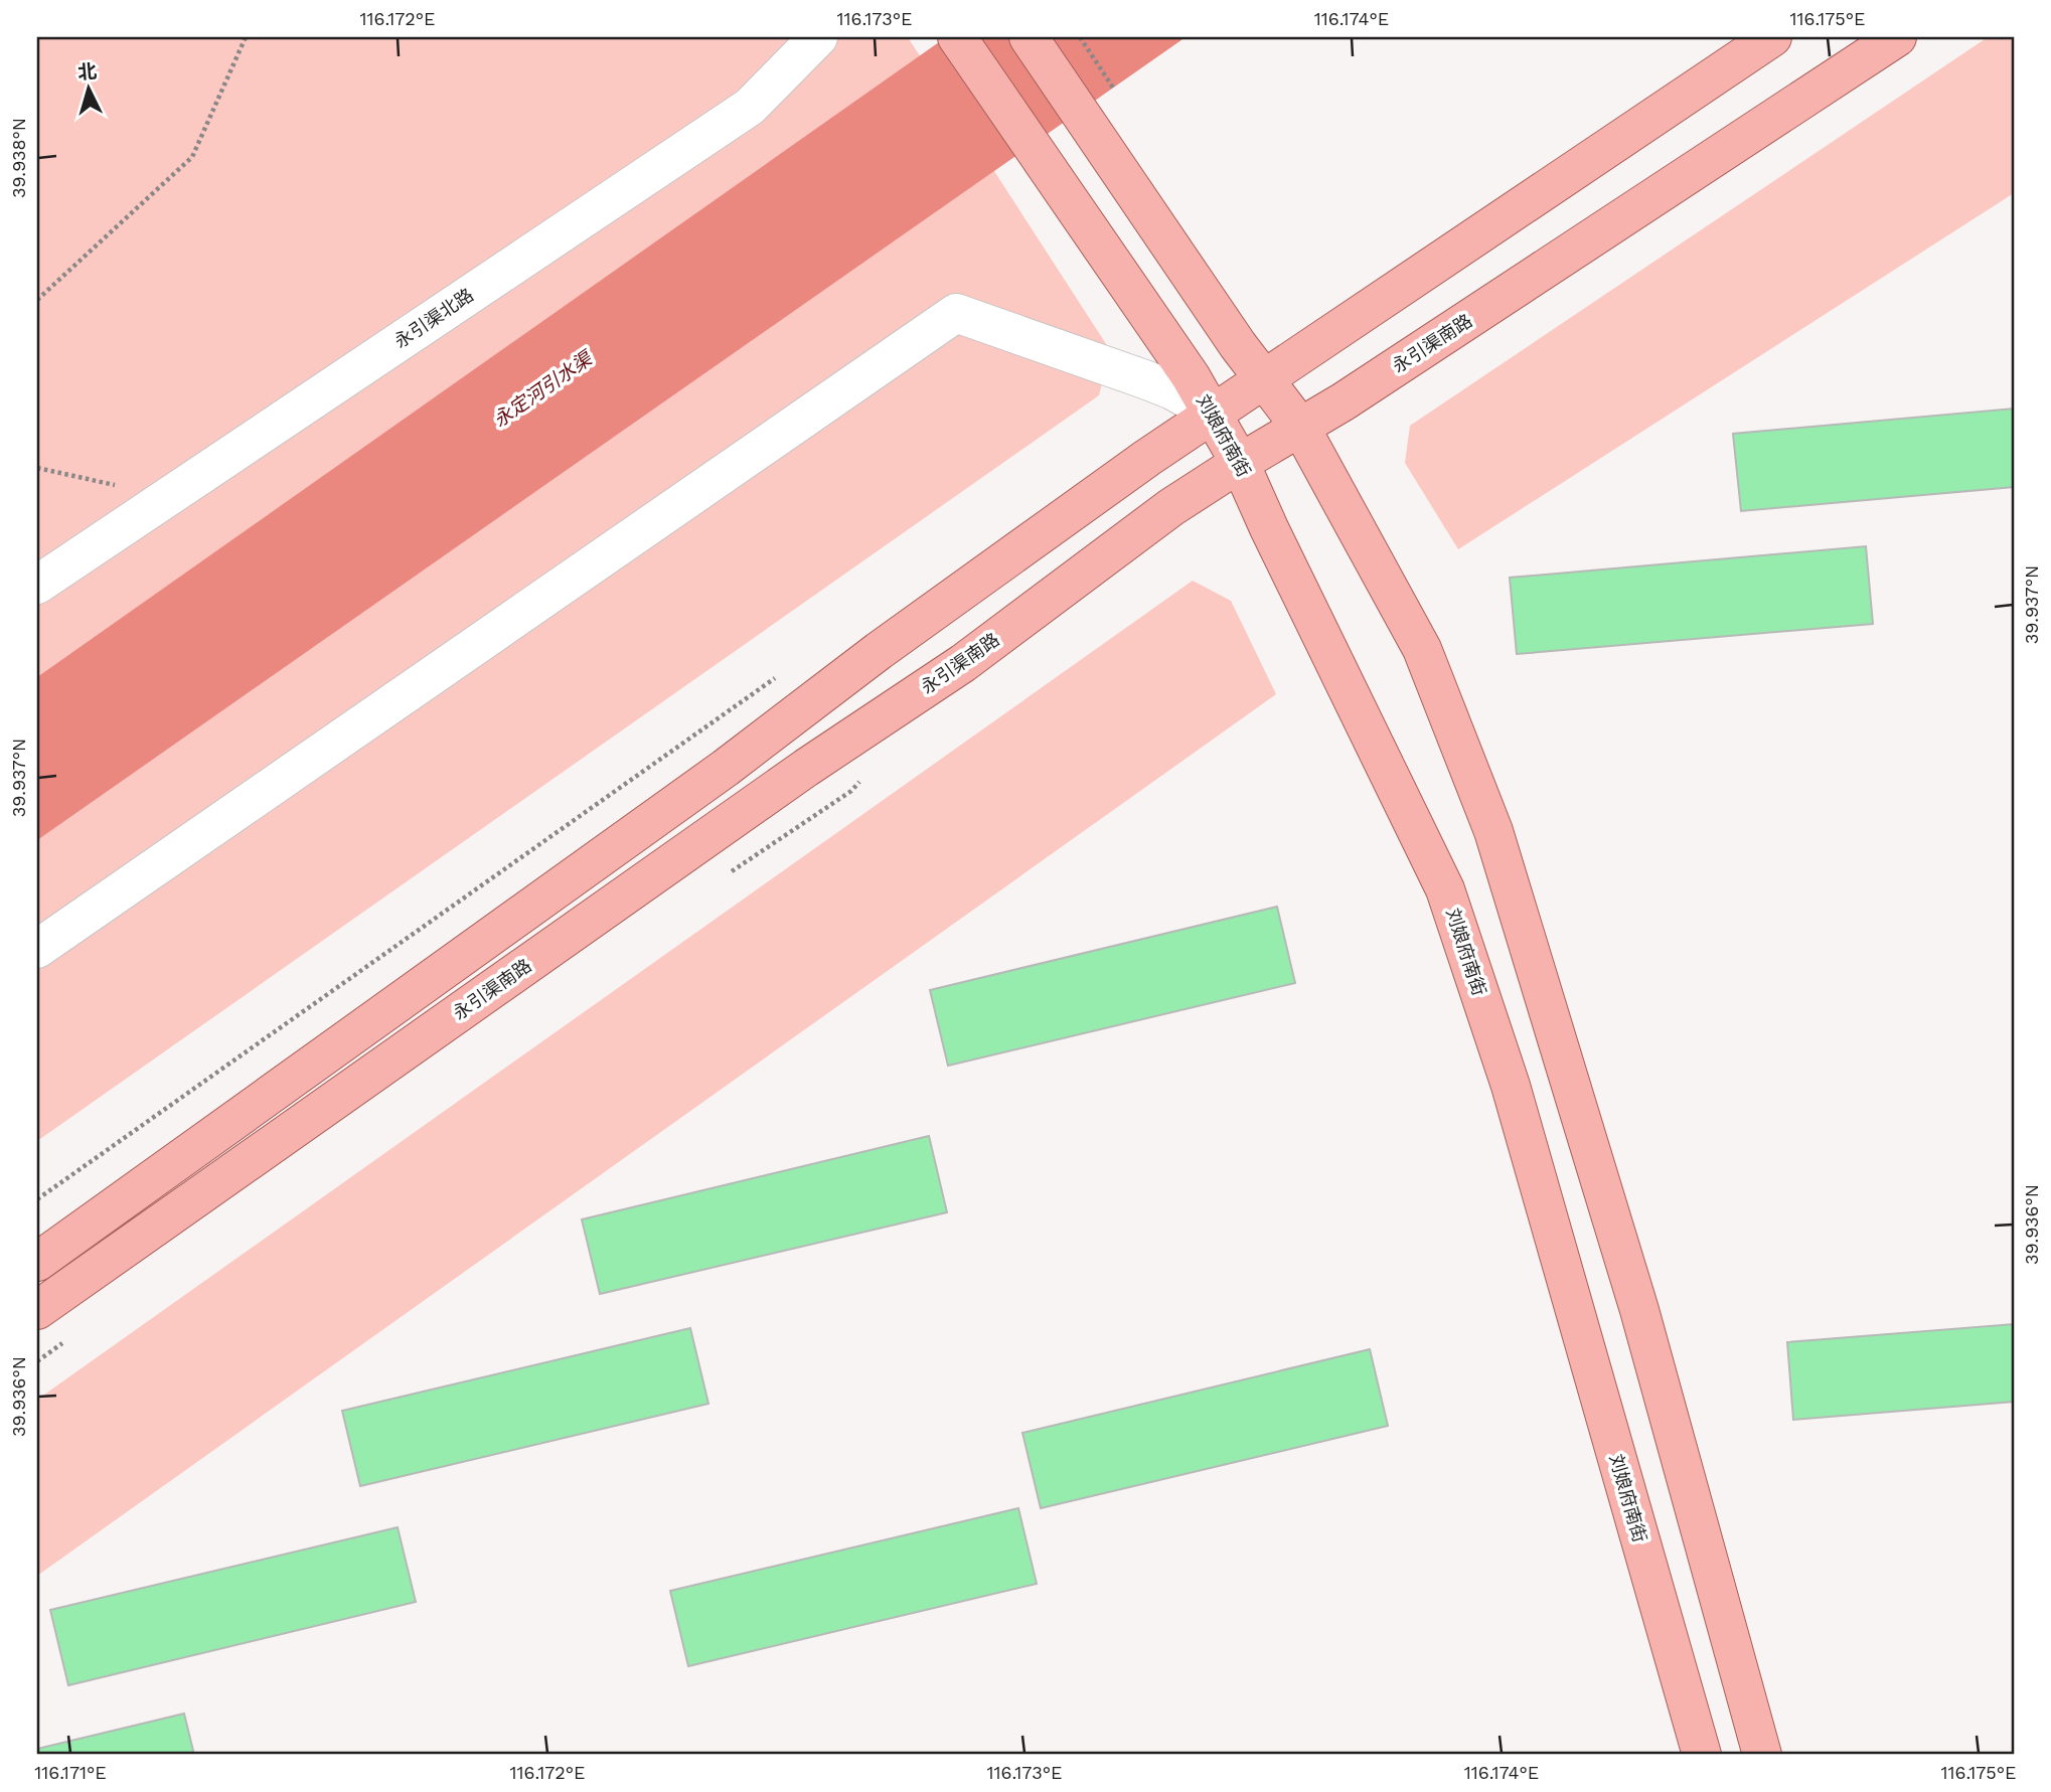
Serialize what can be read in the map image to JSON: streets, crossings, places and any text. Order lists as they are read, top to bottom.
{
  "streets": {
    "main road": ["永引渠南路", "刘娘府南街"],
    "street": ["永引渠北路"]
  },
  "crossings": [
    ["永引渠南路", "刘娘府南街"]
  ],
  "water": ["永定河引水渠"],
  "north": "top",
  "coordinates": [
    "116.172°E",
    "116.173°E",
    "116.174°E",
    "116.175°E",
    "39.938°N",
    "39.937°N",
    "39.936°N",
    "116.171°E"
  ]
}
